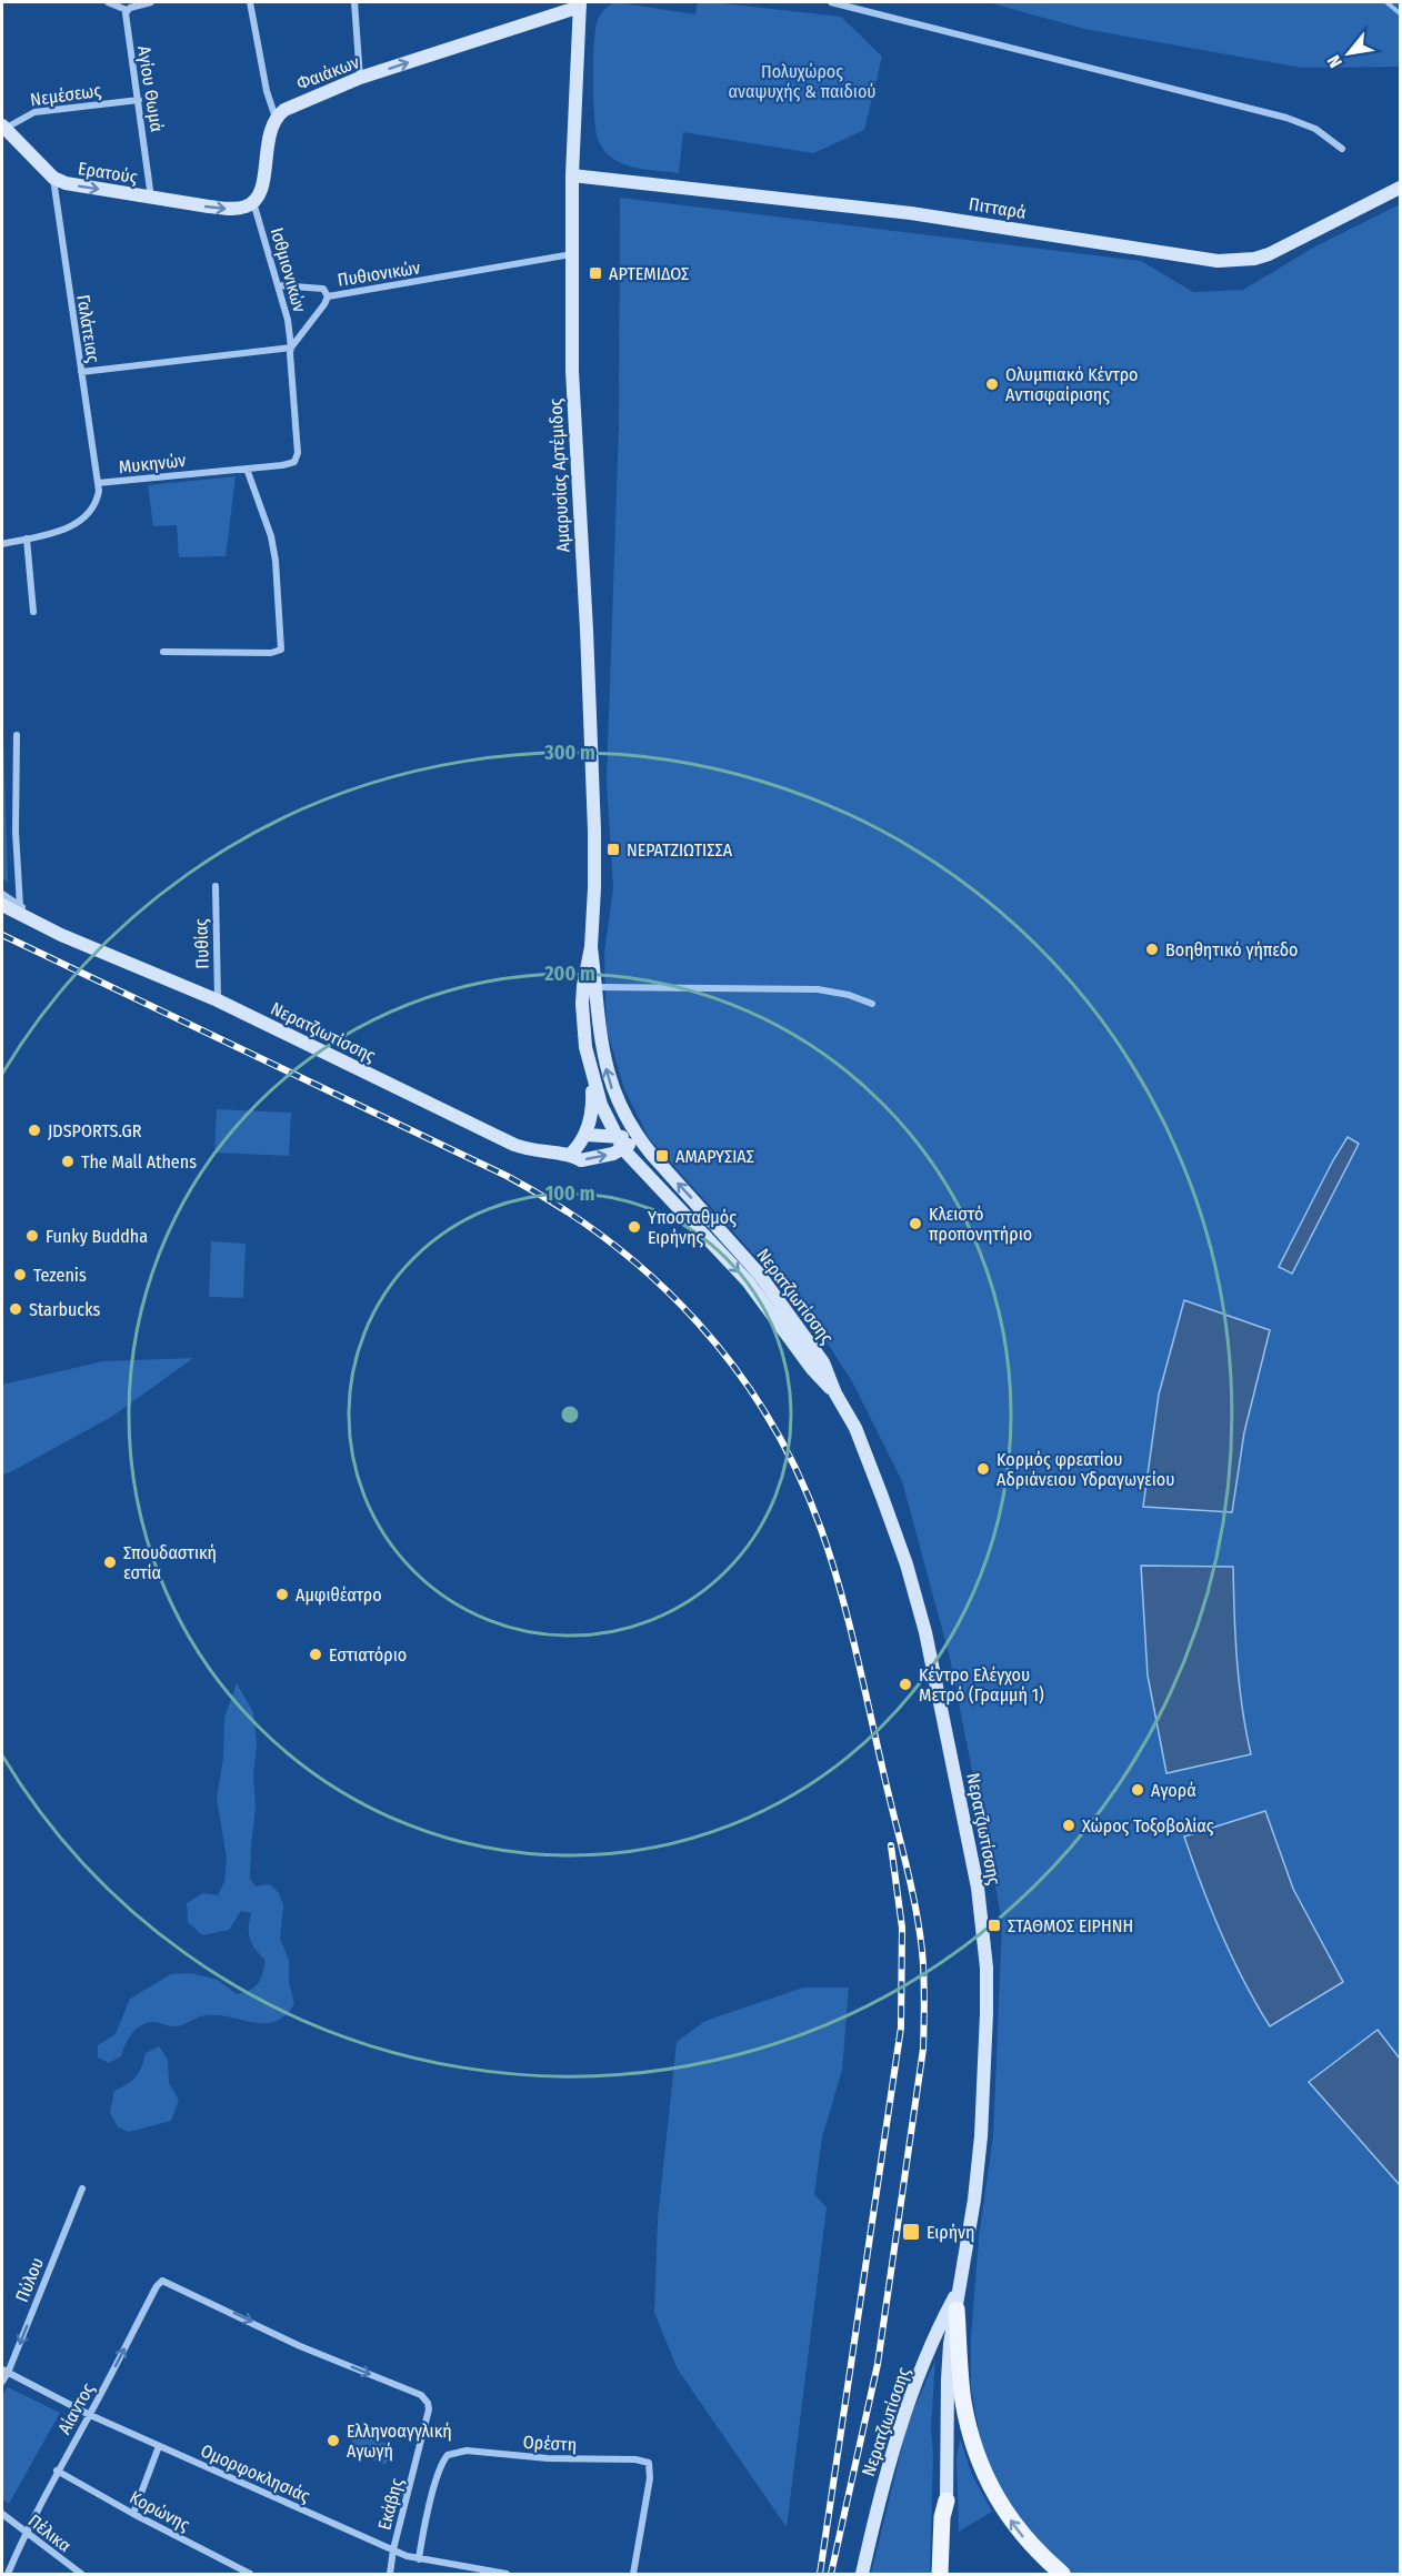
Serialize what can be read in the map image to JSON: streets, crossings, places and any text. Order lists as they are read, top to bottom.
{
  "streets": {
    "main road": [
      "Φαιάκων",
      "Ερατούς",
      "Πιτταρά",
      "Αμαρυσίας Αρτέμιδος",
      "Νερατζιωτίσσης"
    ],
    "street": [
      "Αγίου Θωμά",
      "Νεμέσεως",
      "Ισθμιονικών",
      "Πυθιονικών",
      "Γαλάτειας",
      "Μυκηνών",
      "Πυθίας",
      "Πύλου",
      "Αίαντος",
      "Ορέστη",
      "Ομορφοκλησιάς",
      "Εκάβης",
      "Κορώνης",
      "Πέλικα"
    ]
  },
  "crossings": [
    ["Φαιάκων", "Αμαρυσίας Αρτέμιδος"],
    ["Αγίου Θωμά", "Νεμέσεως"],
    ["Αγίου Θωμά", "Ερατούς"],
    ["Νεμέσεως", "Ερατούς"],
    ["Ερατούς", "Γαλάτειας"],
    ["Πιτταρά", "Αμαρυσίας Αρτέμιδος"],
    ["Ισθμιονικών", "Πυθιονικών"],
    ["Ισθμιονικών", "Μυκηνών"],
    ["Πυθιονικών", "Μυκηνών"],
    ["Πυθιονικών", "Αμαρυσίας Αρτέμιδος"],
    ["Γαλάτειας", "Μυκηνών"],
    ["Αμαρυσίας Αρτέμιδος", "Νερατζιωτίσσης"],
    ["Πυθίας", "Νερατζιωτίσσης"],
    ["Πύλου", "Ομορφοκλησιάς"],
    ["Αίαντος", "Ομορφοκλησιάς"],
    ["Αίαντος", "Εκάβης"],
    ["Αίαντος", "Κορώνης"],
    ["Αίαντος", "Πέλικα"],
    ["Ορέστη", "Ομορφοκλησιάς"],
    ["Ομορφοκλησιάς", "Εκάβης"]
  ],
  "one_way": ["Φαιάκων", "Ερατούς", "Πύλου"],
  "parks": ["Πολυχώρος αναψυχής & παιδιού"],
  "places": {
    "transit": [
      "ΑΡΤΕΜΙΔΟΣ",
      "ΝΕΡΑΤΖΙΩΤΙΣΣΑ",
      "ΑΜΑΡΥΣΙΑΣ",
      "ΣΤΑΘΜΟΣ ΕΙΡΗΝΗ",
      "Ειρήνη"
    ],
    "other": [
      "Ολυμπιακό Κέντρο Αντισφαίρισης",
      "Βοηθητικό γήπεδο",
      "JDSPORTS.GR",
      "The Mall Athens",
      "Κλειστό προπονητήριο",
      "Υποσταθμός Ειρήνης",
      "Funky Buddha",
      "Tezenis",
      "Starbucks",
      "Κορμός φρεατίου Αδριάνειου Υδραγωγείου",
      "Σπουδαστική εστία",
      "Αμφιθέατρο",
      "Εστιατόριο",
      "Κέντρο Ελέγχου Μετρό (Γραμμή 1)",
      "Αγορά",
      "Χώρος Τοξοβολίας",
      "Ελληνοαγγλική Αγωγή"
    ]
  },
  "north": "bottom left",
  "rings": ["300 m", "200 m", "100 m"]
}
